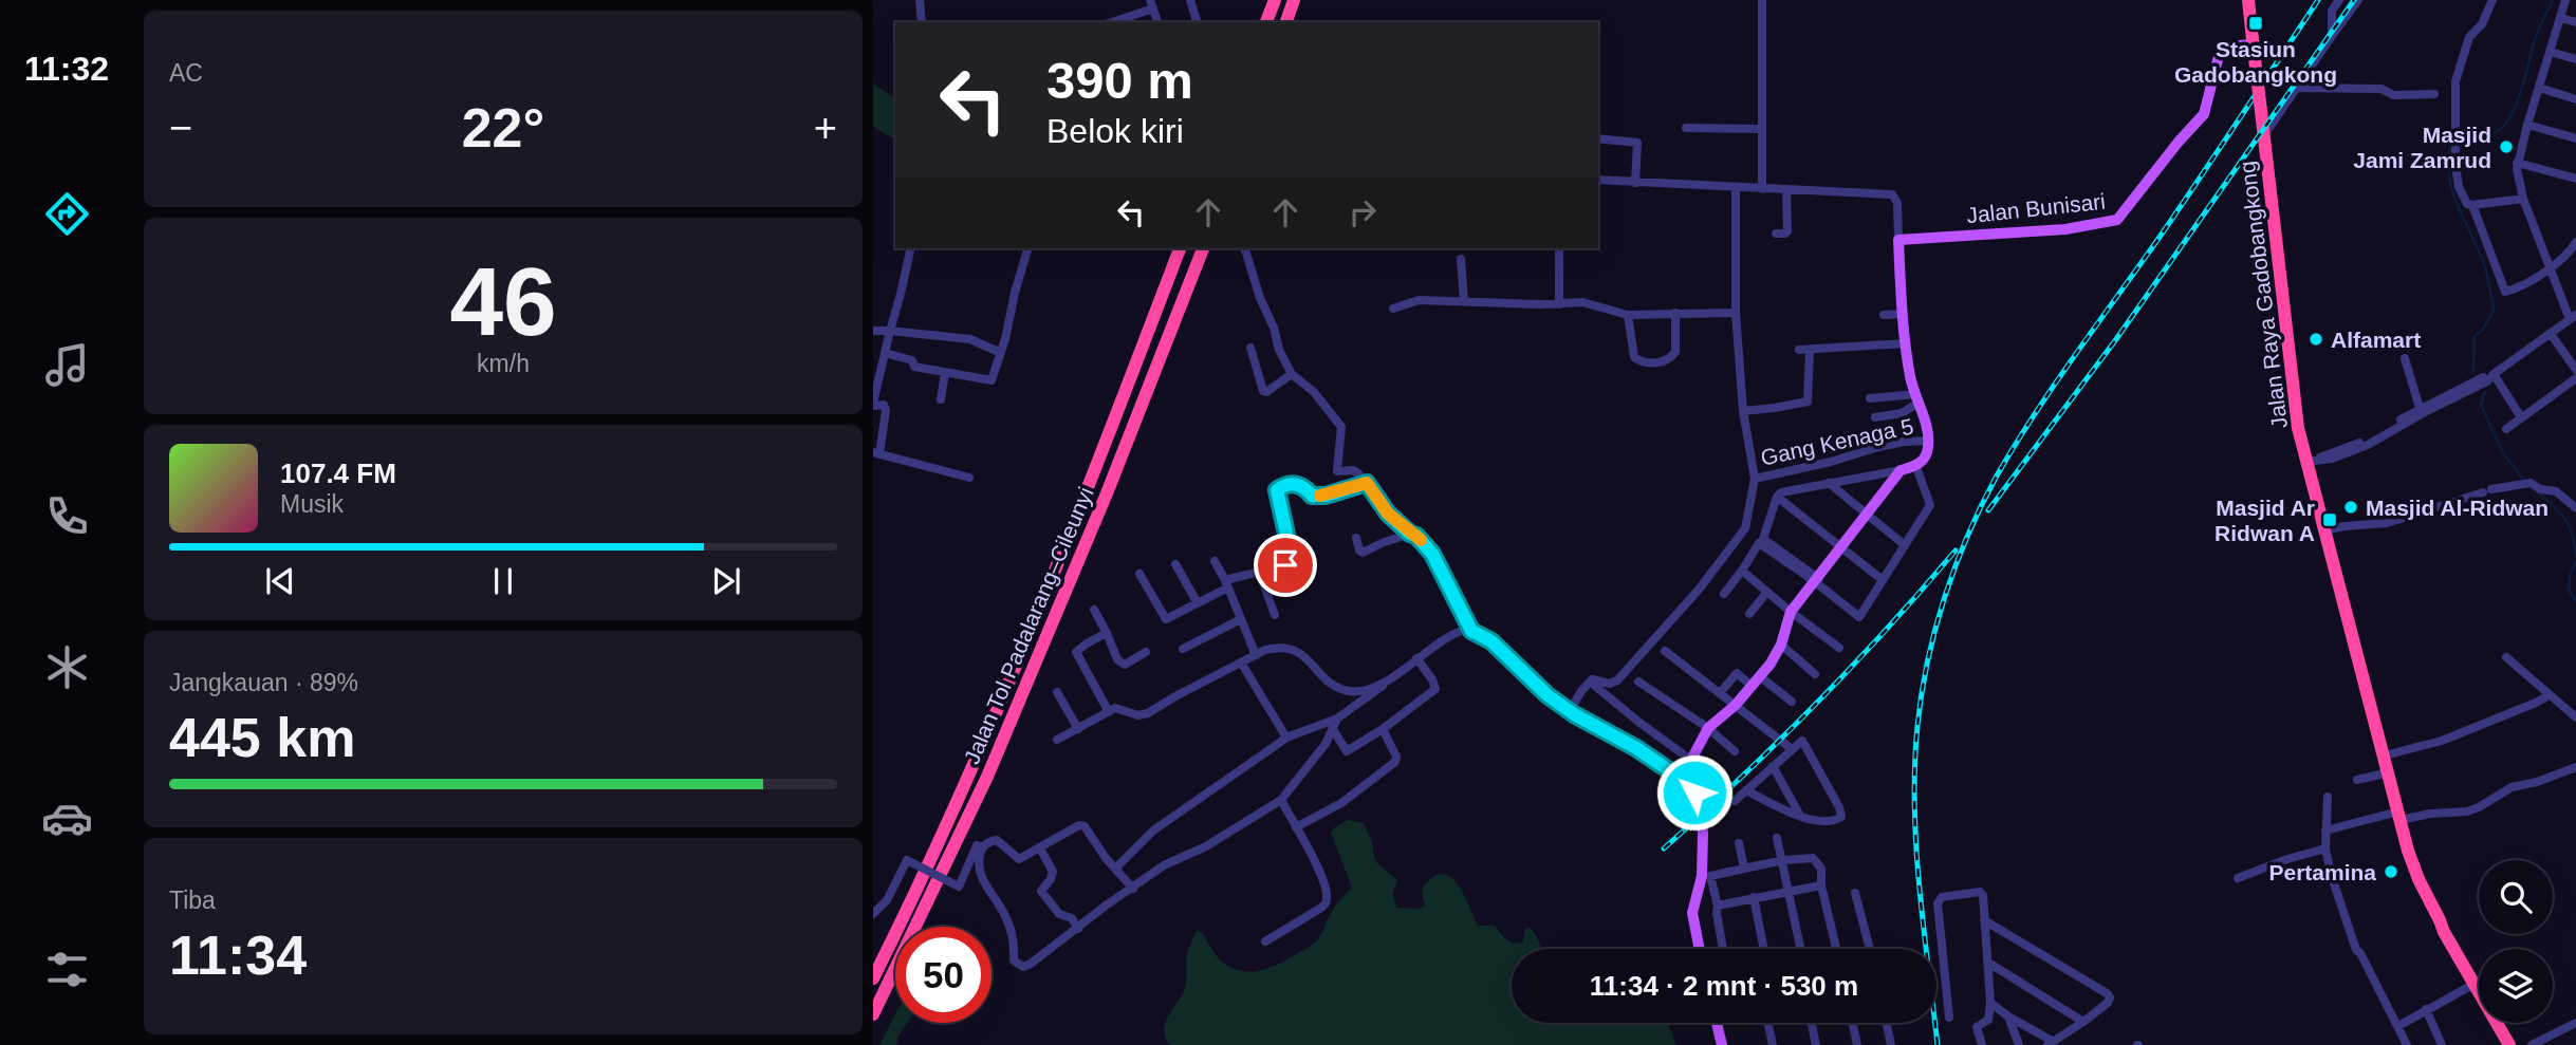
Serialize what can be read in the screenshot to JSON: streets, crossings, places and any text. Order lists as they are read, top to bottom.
{
  "streets": {
    "highway": ["Jalan Raya Gadobangkong", "Jalan Tol Padalarang–Cileunyi"],
    "main road": ["Jalan Bunisari"],
    "street": ["Gang Kenaga 5"]
  },
  "crossings": [
    ["Jalan Bunisari", "Jalan Raya Gadobangkong"]
  ],
  "places": {
    "transit": ["Stasiun Gadobangkong", "Masjid Ar Ridwan A"],
    "other": [
      "Masjid Jami Zamrud",
      "Alfamart",
      "Masjid Al-Ridwan",
      "Pertamina"
    ]
  },
  "page": {
    "tabs": "11:32",
    "tile": [
      "AC",
      ["46", "km/h"],
      ["Jangkauan · 89%", "445 km"],
      ["Tiba", "11:34"]
    ],
    "turn": ["390 m", "Belok kiri"],
    "heat": ["−", "22°", "+"],
    "song": ["107.4 FM", "Musik"],
    "limit": "50",
    "trip": "11:34 · 2 mnt · 530 m"
  }
}
